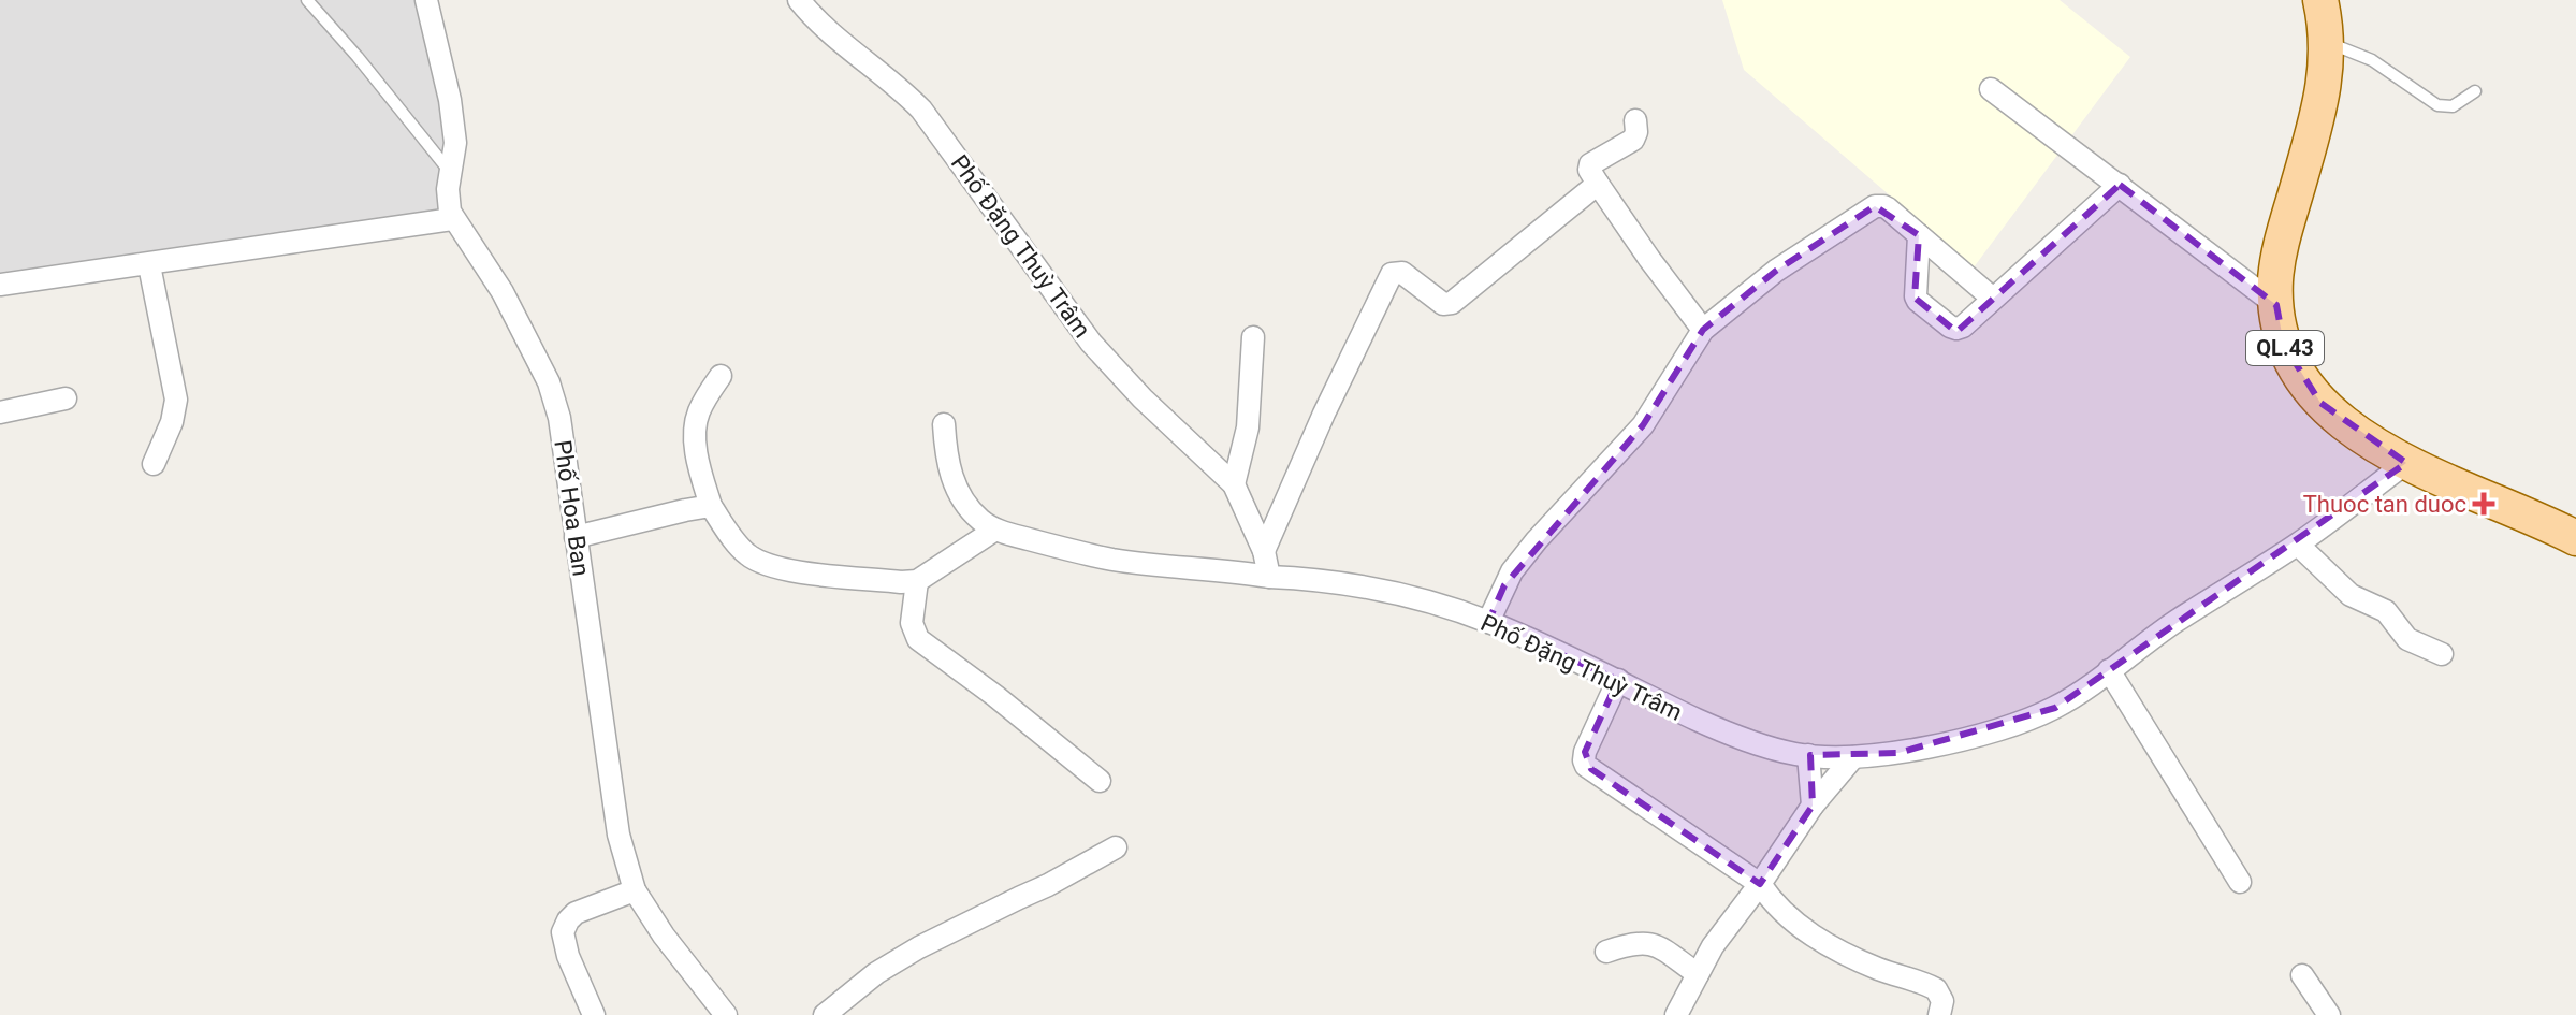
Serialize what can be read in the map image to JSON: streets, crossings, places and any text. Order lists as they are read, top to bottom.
{
  "streets": {
    "main road": ["QL.43"],
    "street": ["Phố Đặng Thuỳ Trâm", "Phố Hoa Ban"]
  },
  "crossings": [
    ["Phố Đặng Thuỳ Trâm", "QL.43"]
  ],
  "places": {
    "health": ["Thuoc tan duoc"]
  }
}
